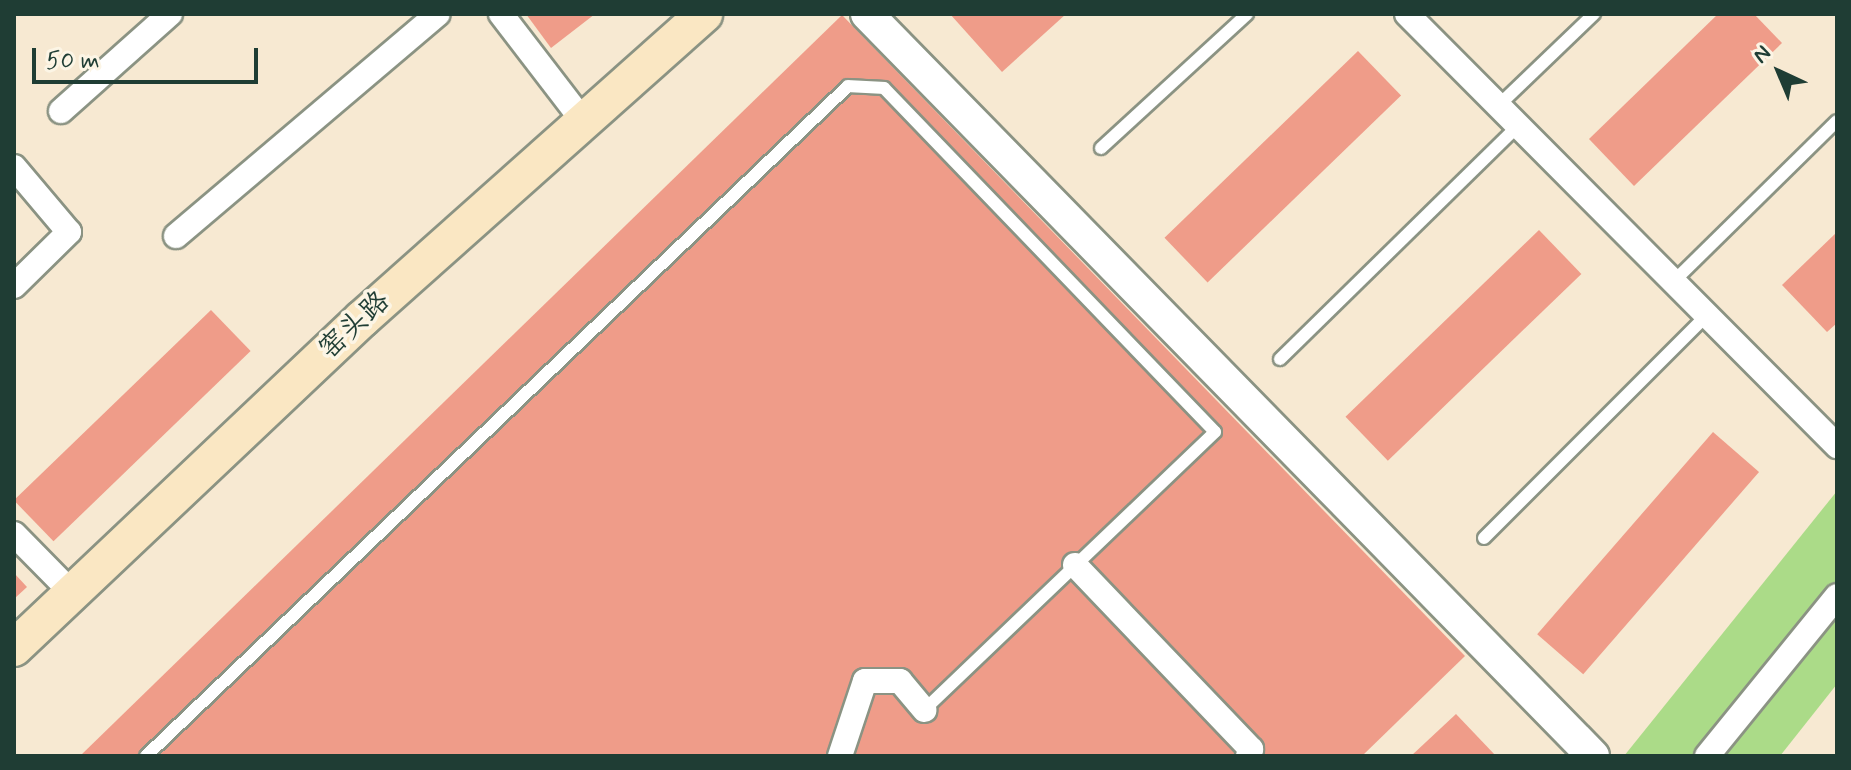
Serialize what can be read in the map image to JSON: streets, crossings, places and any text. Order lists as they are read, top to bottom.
{
  "streets": {
    "main road": ["窑头路"]
  },
  "scale_bar": "50 m",
  "north": "top left"
}
